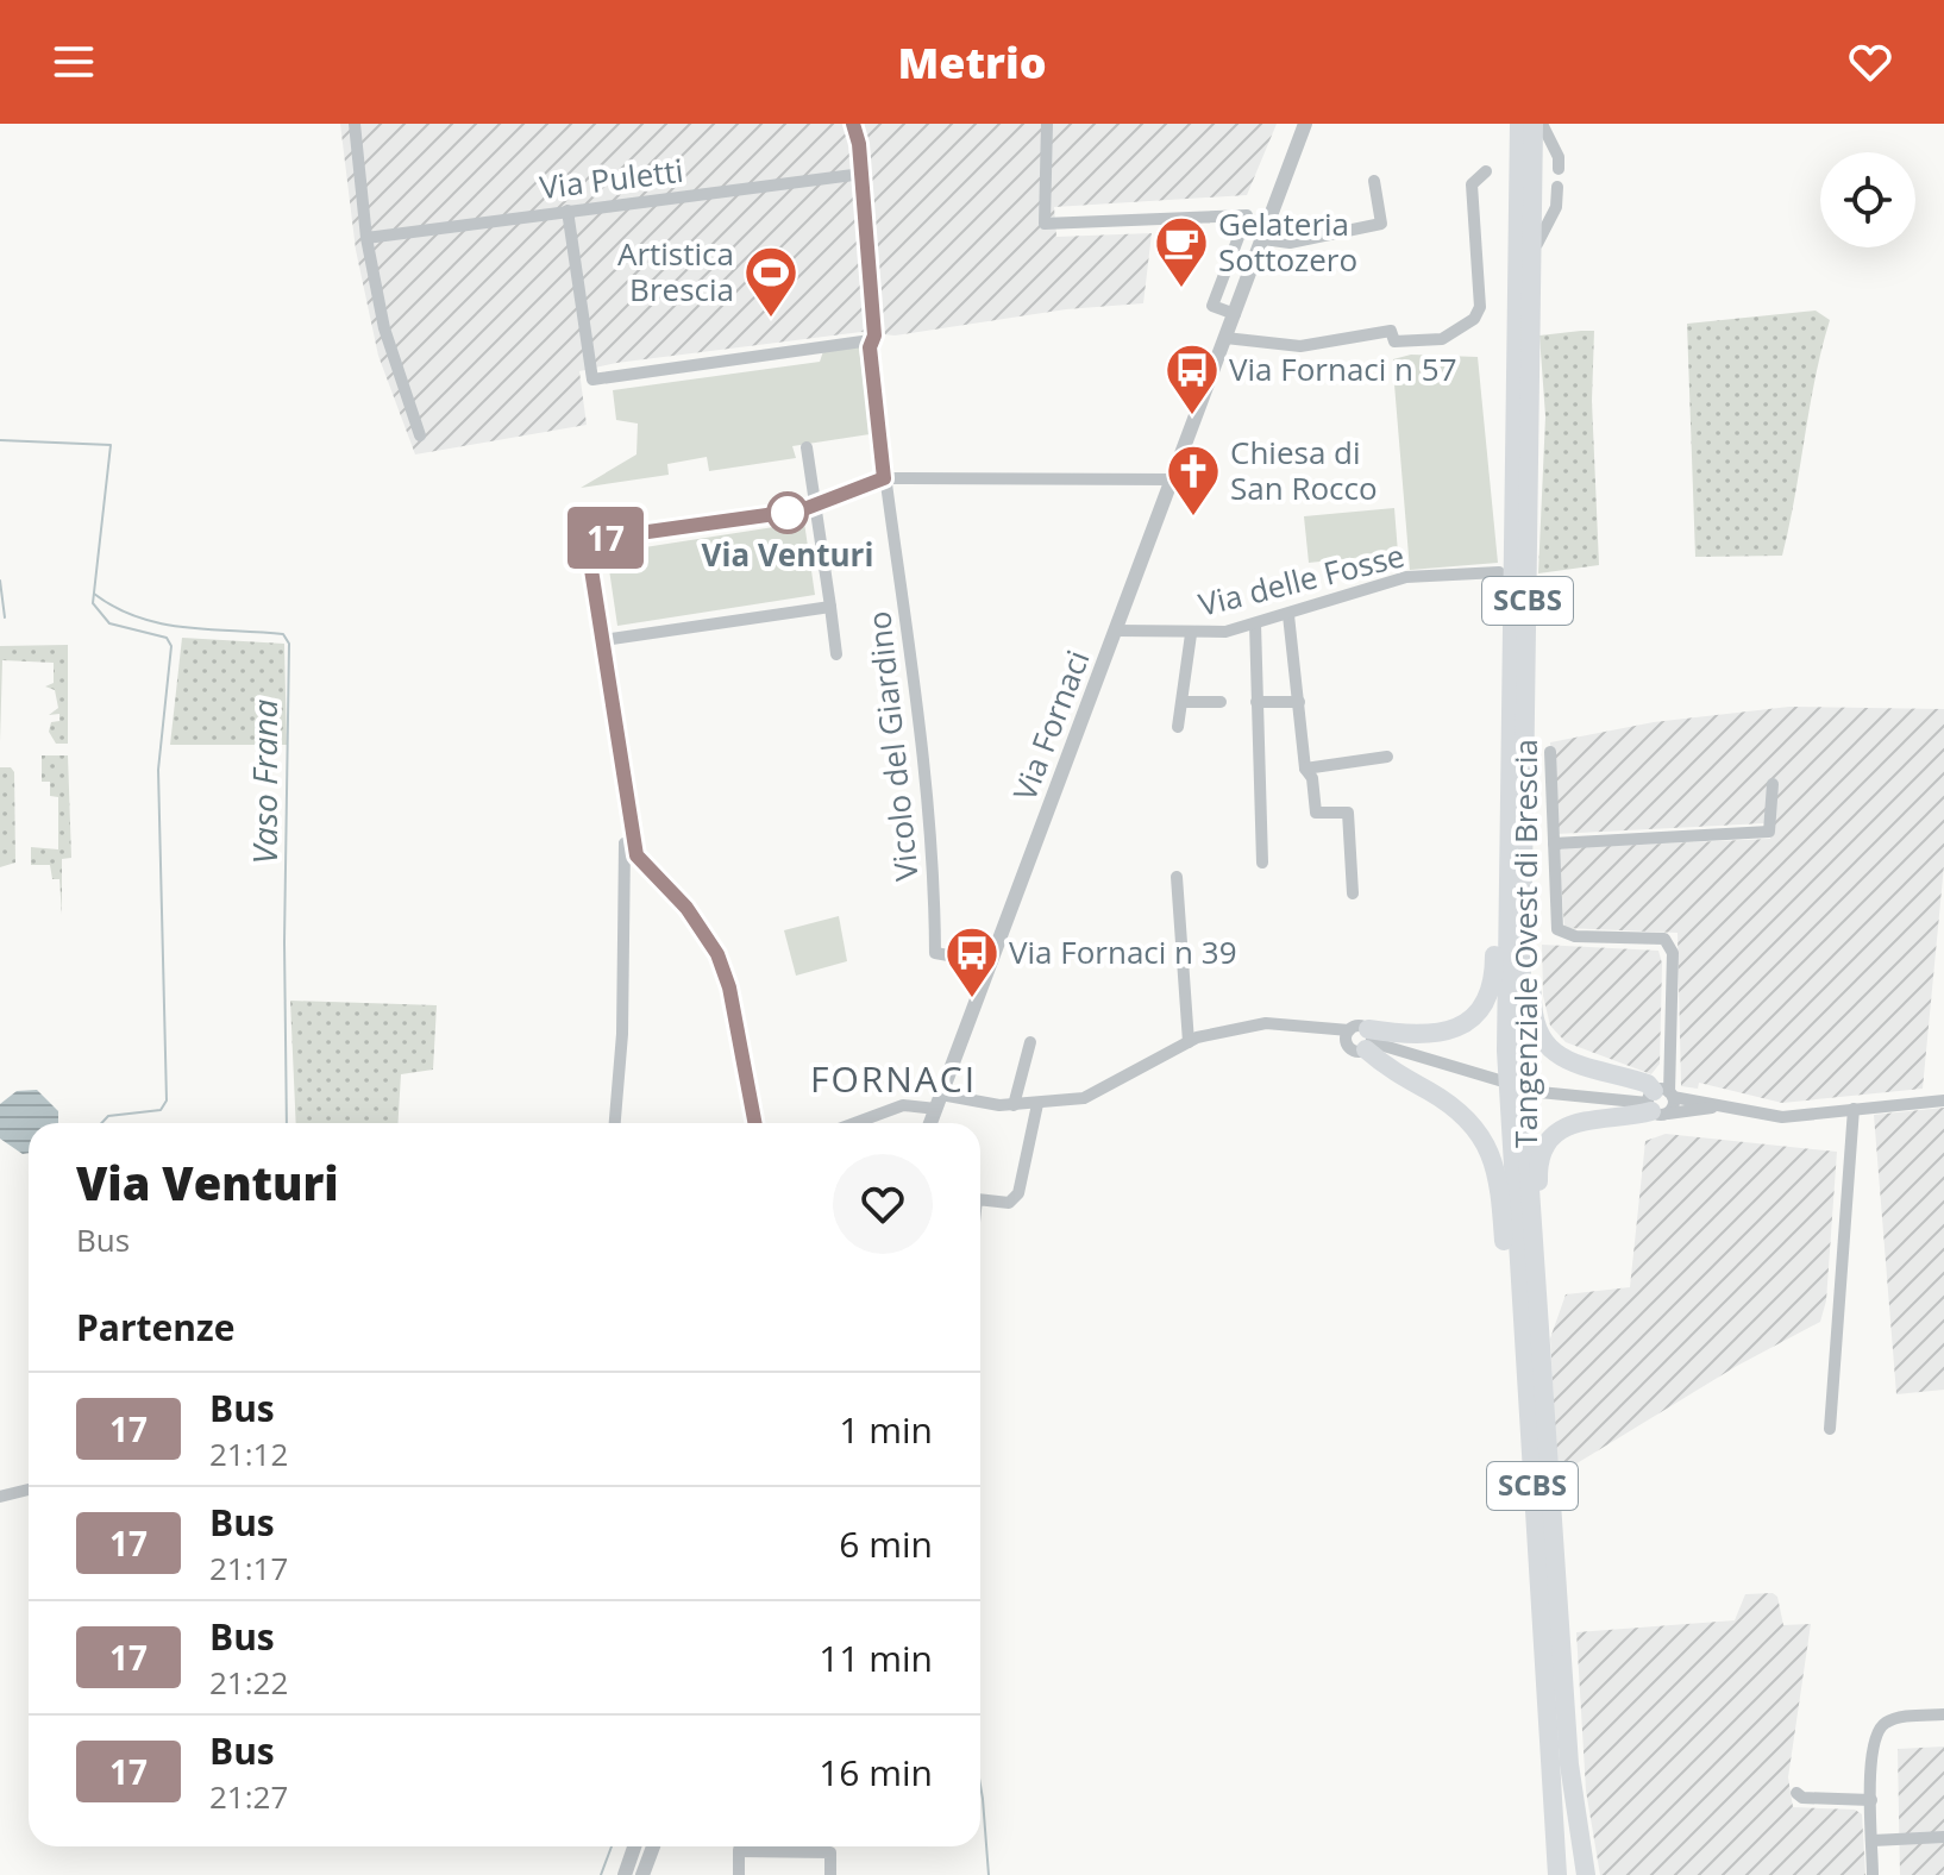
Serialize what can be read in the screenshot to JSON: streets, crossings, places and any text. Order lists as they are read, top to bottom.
{
  "streets": {
    "main road": ["SCBS", "Tangenziale Ovest di Brescia"],
    "street": [
      "Via Puletti",
      "Via delle Fosse",
      "Via Fornaci",
      "Vicolo del Giardino"
    ]
  },
  "crossings": [
    ["Via delle Fosse", "Via Fornaci"],
    ["Via Fornaci", "Vicolo del Giardino"]
  ],
  "districts": ["FORNACI"],
  "water": ["Vaso Frana"],
  "places": {
    "cafe": ["Gelateria Sottozero"],
    "sports": ["Artistica Brescia"],
    "bus stop": ["Via Fornaci n 57", "Via Fornaci n 39"],
    "other": ["Via Venturi"],
    "church": ["Chiesa di San Rocco"]
  },
  "lines": ["bus line 17"],
  "page": {
    "header": "Metrio",
    "on_map": "17",
    "heading": [
      ["Via Venturi", "Bus"],
      "Partenze"
    ],
    "list": [
      {
        "mark": "17",
        "name": "Bus",
        "note": "21:12",
        "value": "1 min"
      },
      {
        "mark": "17",
        "name": "Bus",
        "note": "21:17",
        "value": "6 min"
      },
      {
        "mark": "17",
        "name": "Bus",
        "note": "21:22",
        "value": "11 min"
      },
      {
        "mark": "17",
        "name": "Bus",
        "note": "21:27",
        "value": "16 min"
      }
    ]
  }
}
